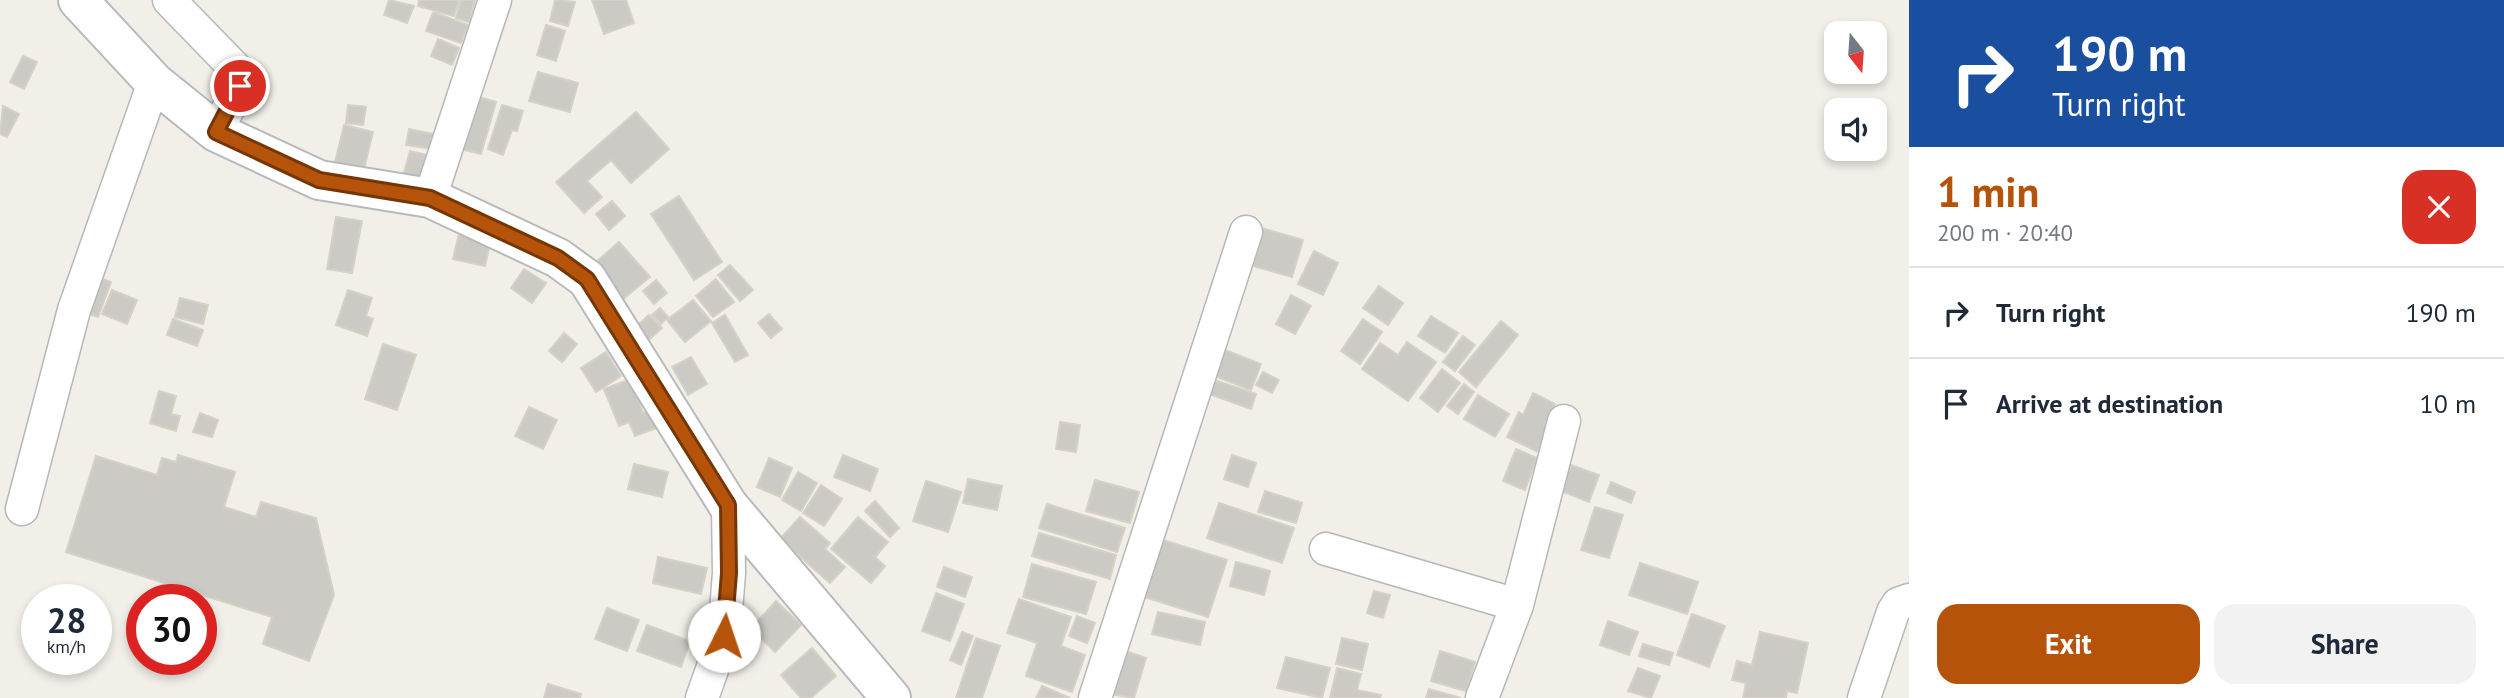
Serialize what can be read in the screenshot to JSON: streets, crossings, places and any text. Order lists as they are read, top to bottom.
{
  "north": "bottom",
  "page": {
    "turn": ["190 m", "Turn right"],
    "heading": ["1 min", "200 m · 20:40"],
    "list": [
      {
        "name": "Turn right",
        "value": "190 m"
      },
      {
        "name": "Arrive at destination",
        "value": "10 m"
      }
    ],
    "speed": "28 km/h",
    "limit": "30",
    "buttons": ["Exit", "Share"]
  }
}
